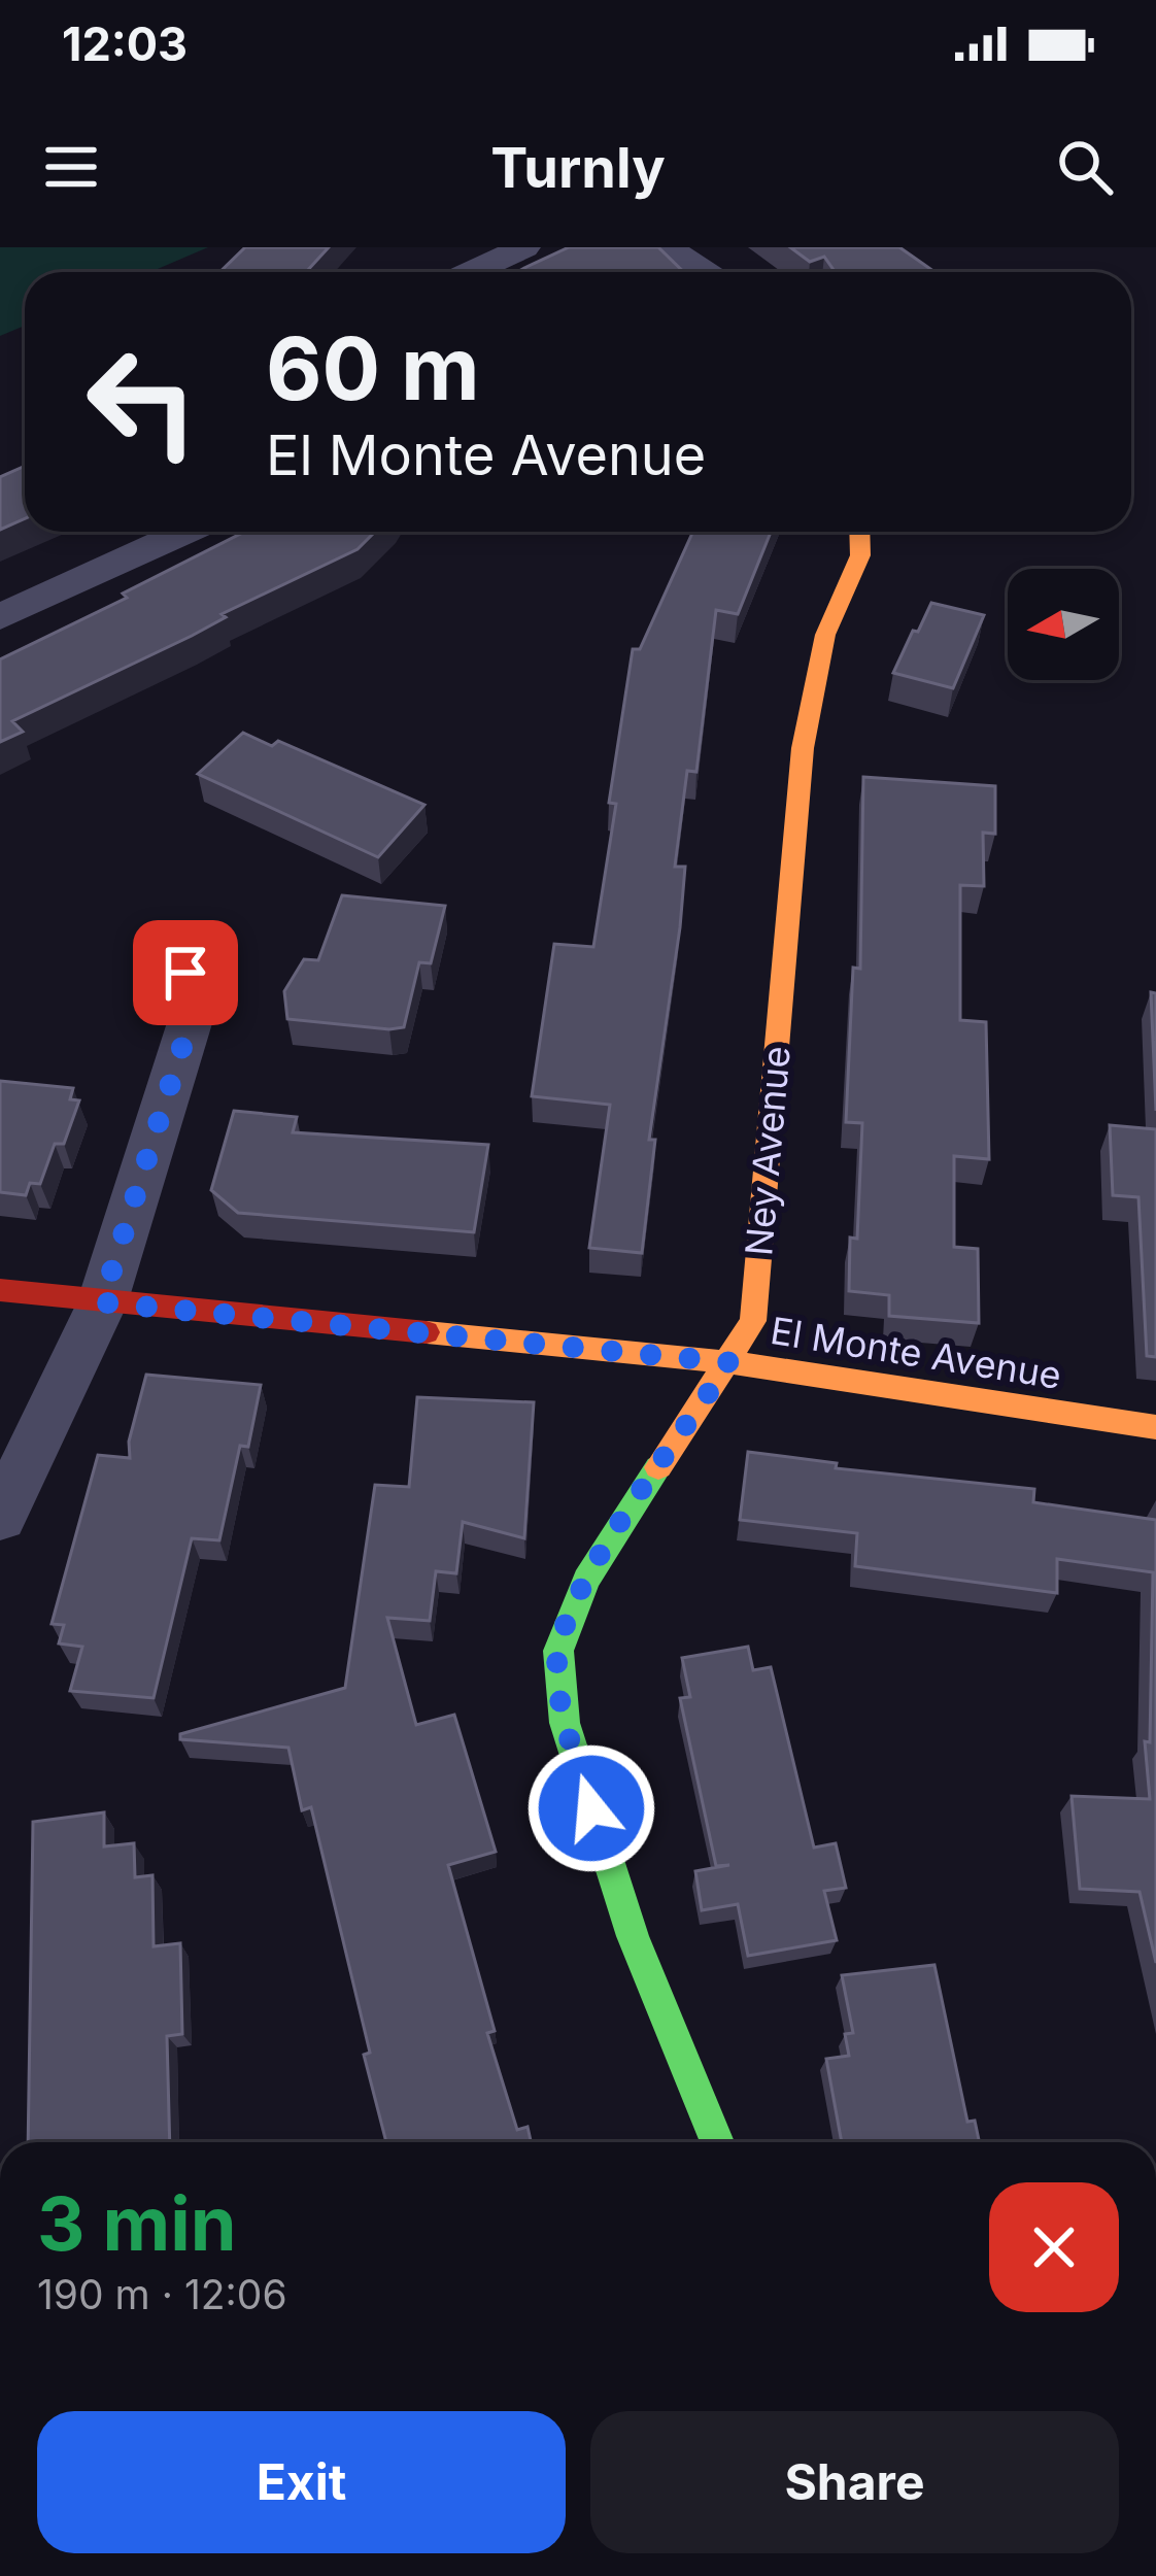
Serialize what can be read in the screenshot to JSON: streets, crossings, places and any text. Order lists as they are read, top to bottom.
{
  "streets": {
    "street": ["Ney Avenue", "El Monte Avenue"]
  },
  "crossings": [
    ["Ney Avenue", "El Monte Avenue"]
  ],
  "north": "left",
  "page": {
    "status": "12:03",
    "header": "Turnly",
    "turn": ["60 m", "El Monte Avenue"],
    "heading": ["3 min", "190 m · 12:06"],
    "buttons": ["Exit", "Share"]
  }
}
